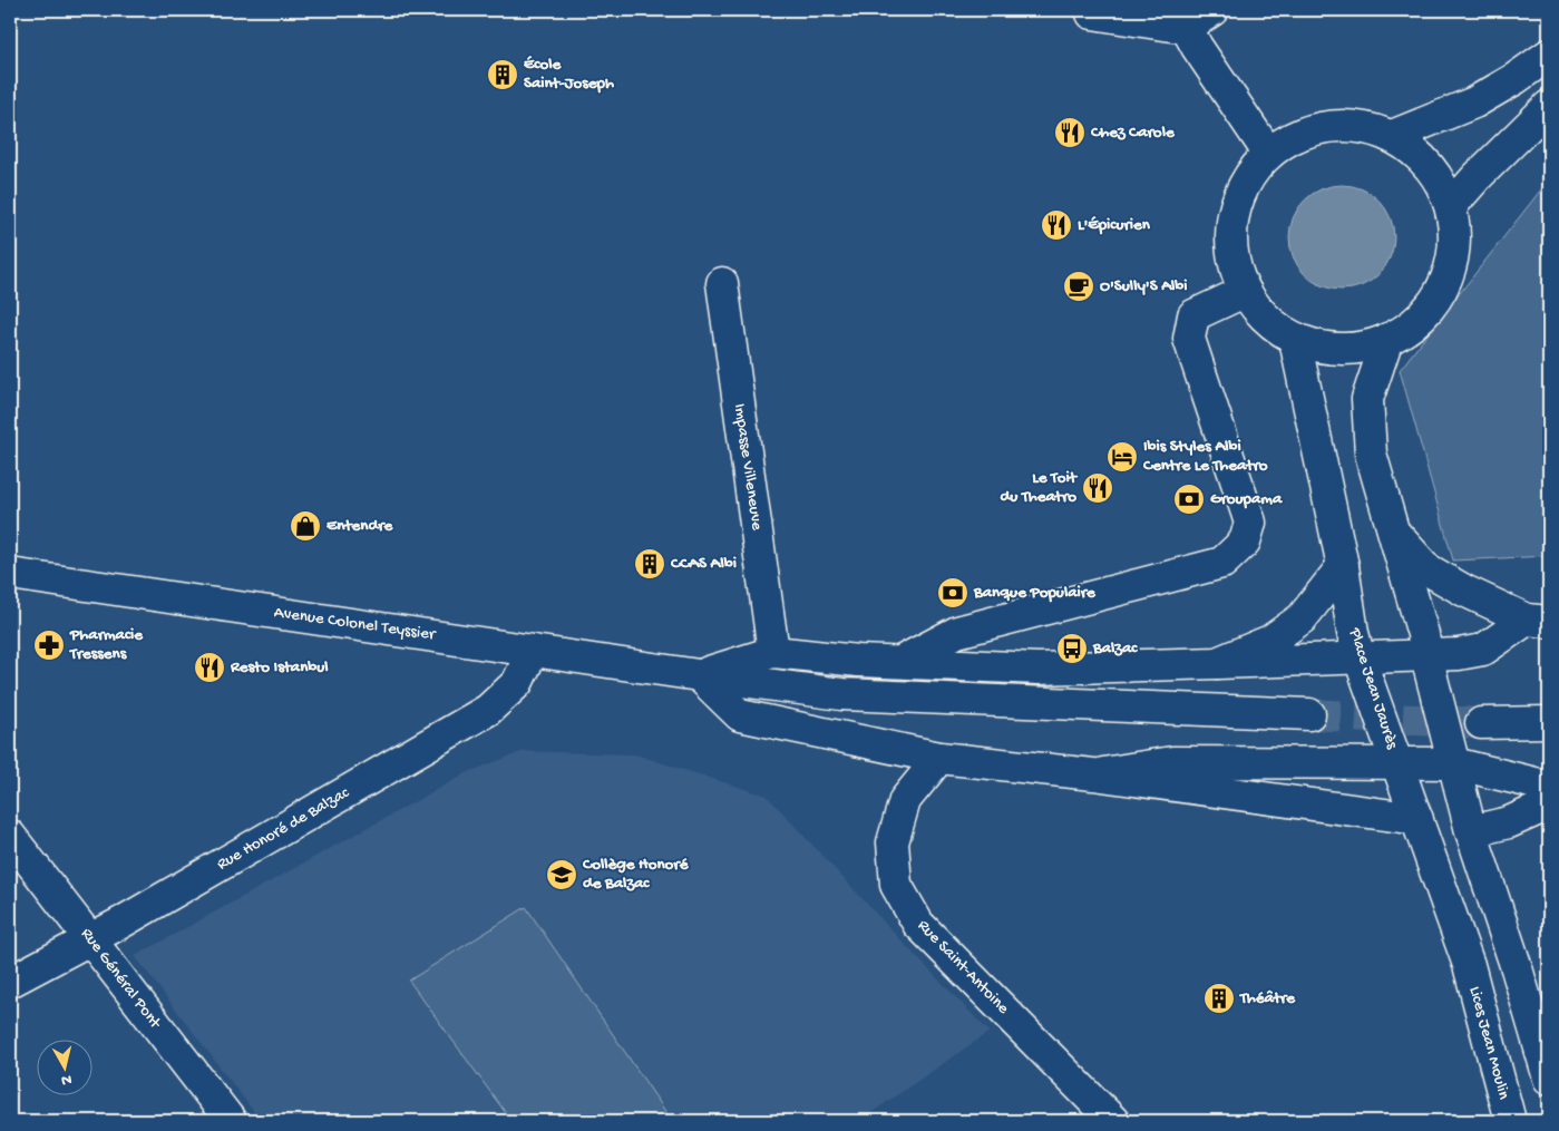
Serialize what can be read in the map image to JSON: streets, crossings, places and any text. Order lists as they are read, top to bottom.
{
  "streets": {
    "main road": [
      "Impasse Villeneuve",
      "Avenue Colonel Teyssier",
      "Place Jean Jaurès",
      "Rue Honoré de Balzac",
      "Rue Saint-Antoine",
      "Rue Général Pont",
      "Lices Jean Moulin"
    ]
  },
  "crossings": [
    ["Avenue Colonel Teyssier", "Rue Honoré de Balzac"],
    ["Place Jean Jaurès", "Lices Jean Moulin"],
    ["Rue Honoré de Balzac", "Rue Général Pont"]
  ],
  "places": {
    "building": ["École Saint-Joseph", "CCAS Albi", "Théâtre"],
    "restaurant": [
      "Chez Carole",
      "L'Épicurien",
      "Le Toit du Theatro",
      "Resto Istanbul"
    ],
    "cafe": ["O'Sully'S Albi"],
    "hotel": ["Ibis Styles Albi Centre Le Theatro"],
    "bank": ["Groupama", "Banque Populaire"],
    "shop": ["Entendre"],
    "pharmacy": ["Pharmacie Tressens"],
    "bus stop": ["Balzac"],
    "school or university": ["Collège Honoré de Balzac"]
  },
  "north": "bottom"
}
